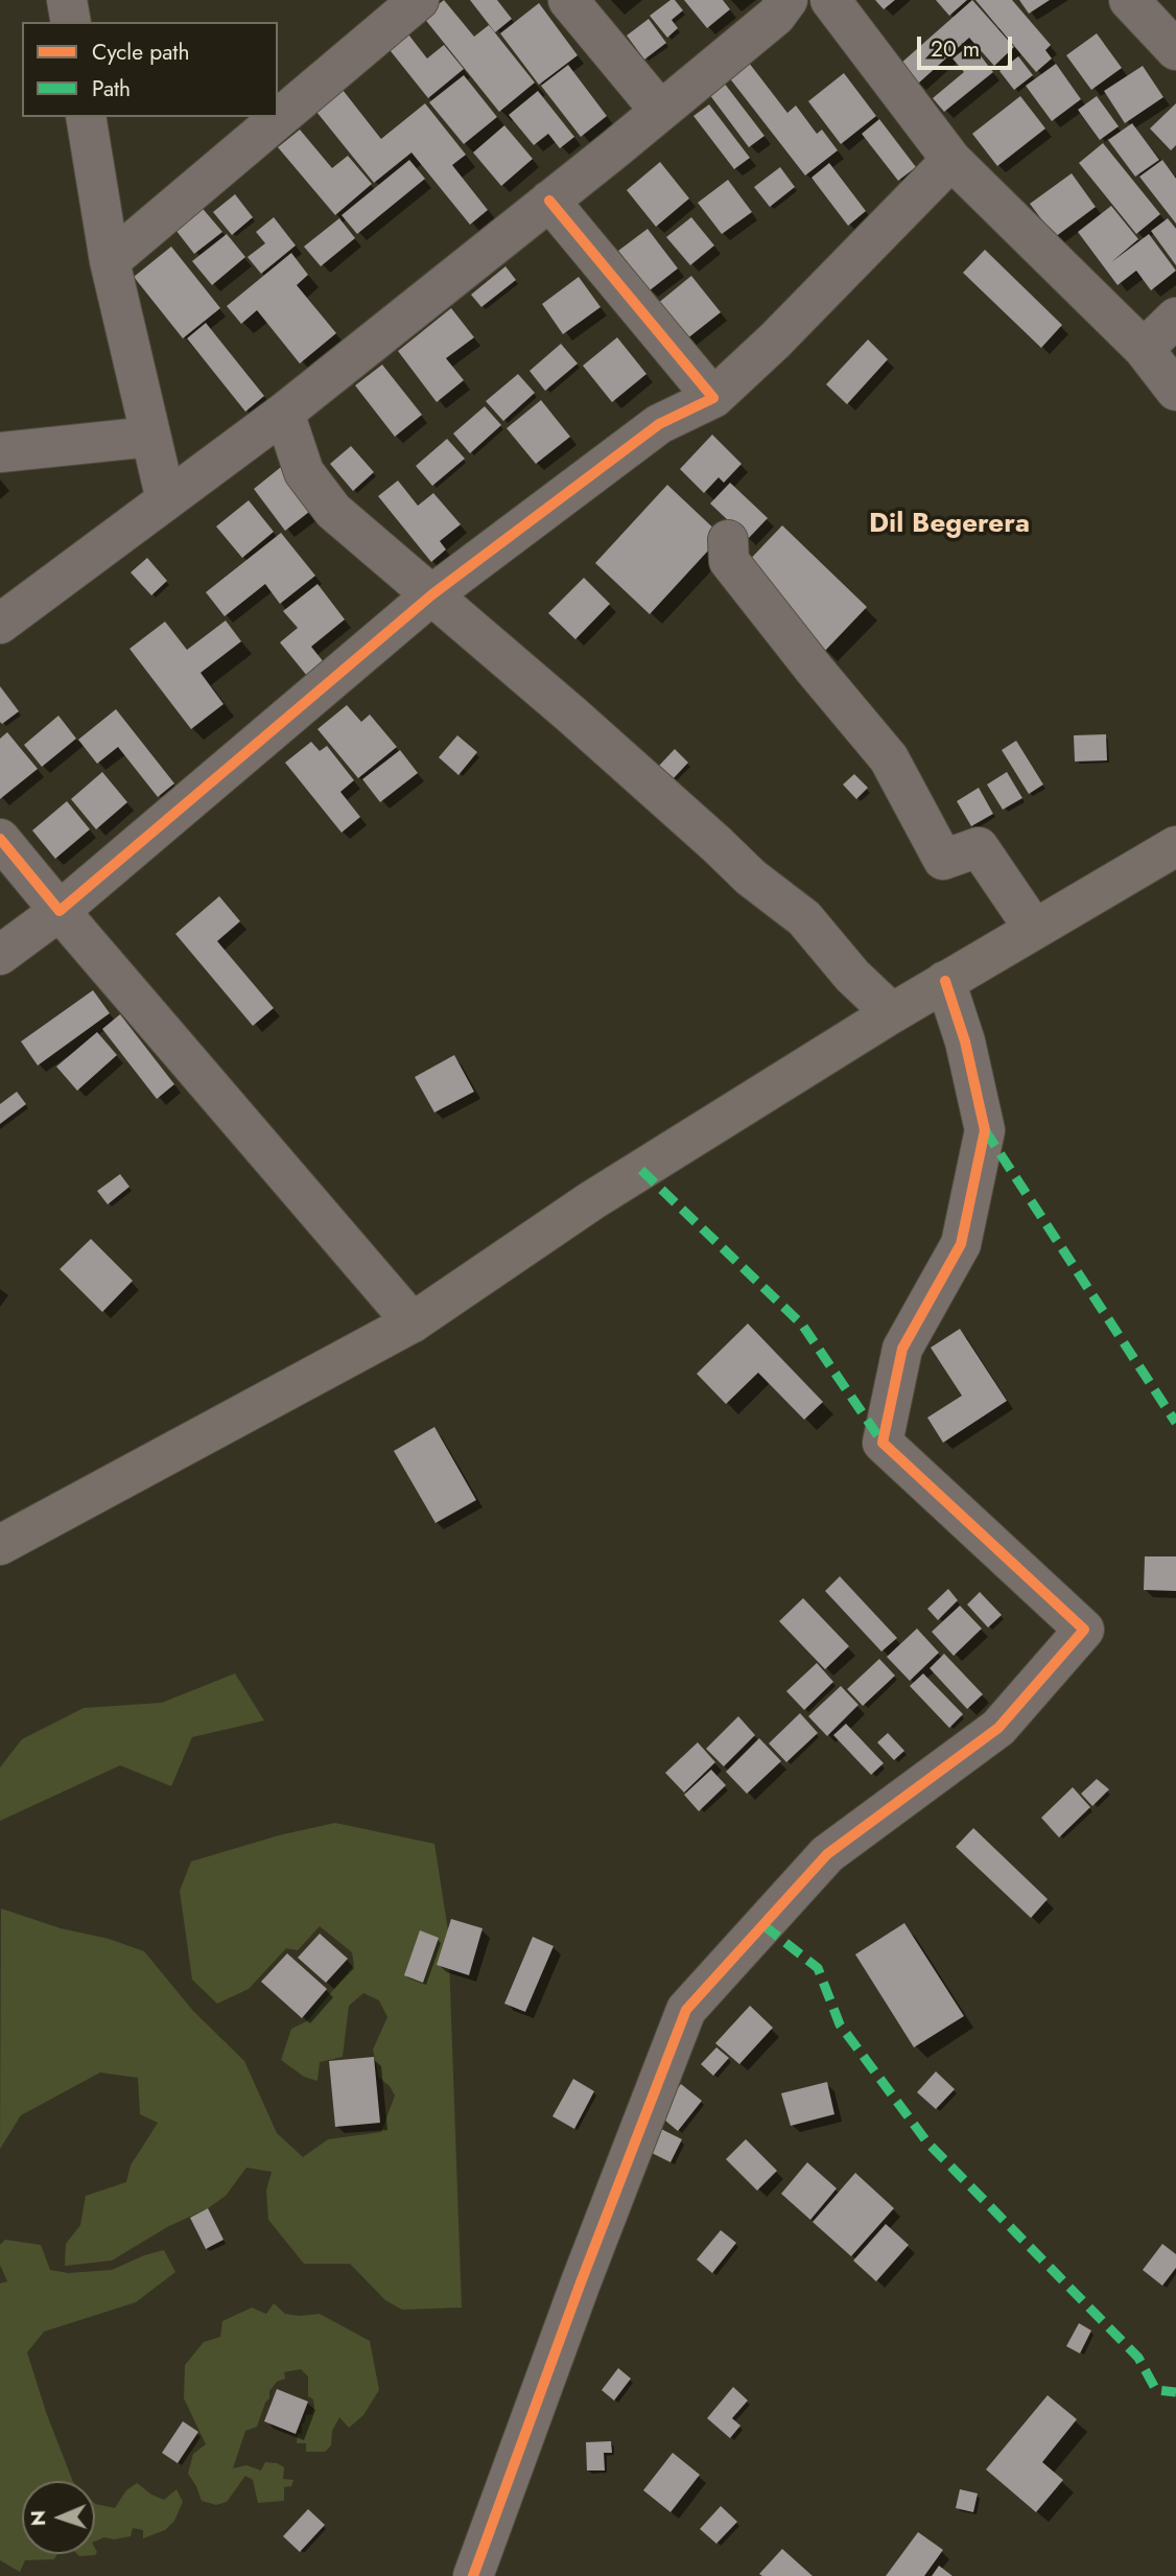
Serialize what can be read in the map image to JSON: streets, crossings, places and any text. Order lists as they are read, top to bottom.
{
  "districts": ["Dil Begerera"],
  "legend": ["Cycle path", "Path"],
  "scale_bar": "20 m",
  "north": "left"
}
